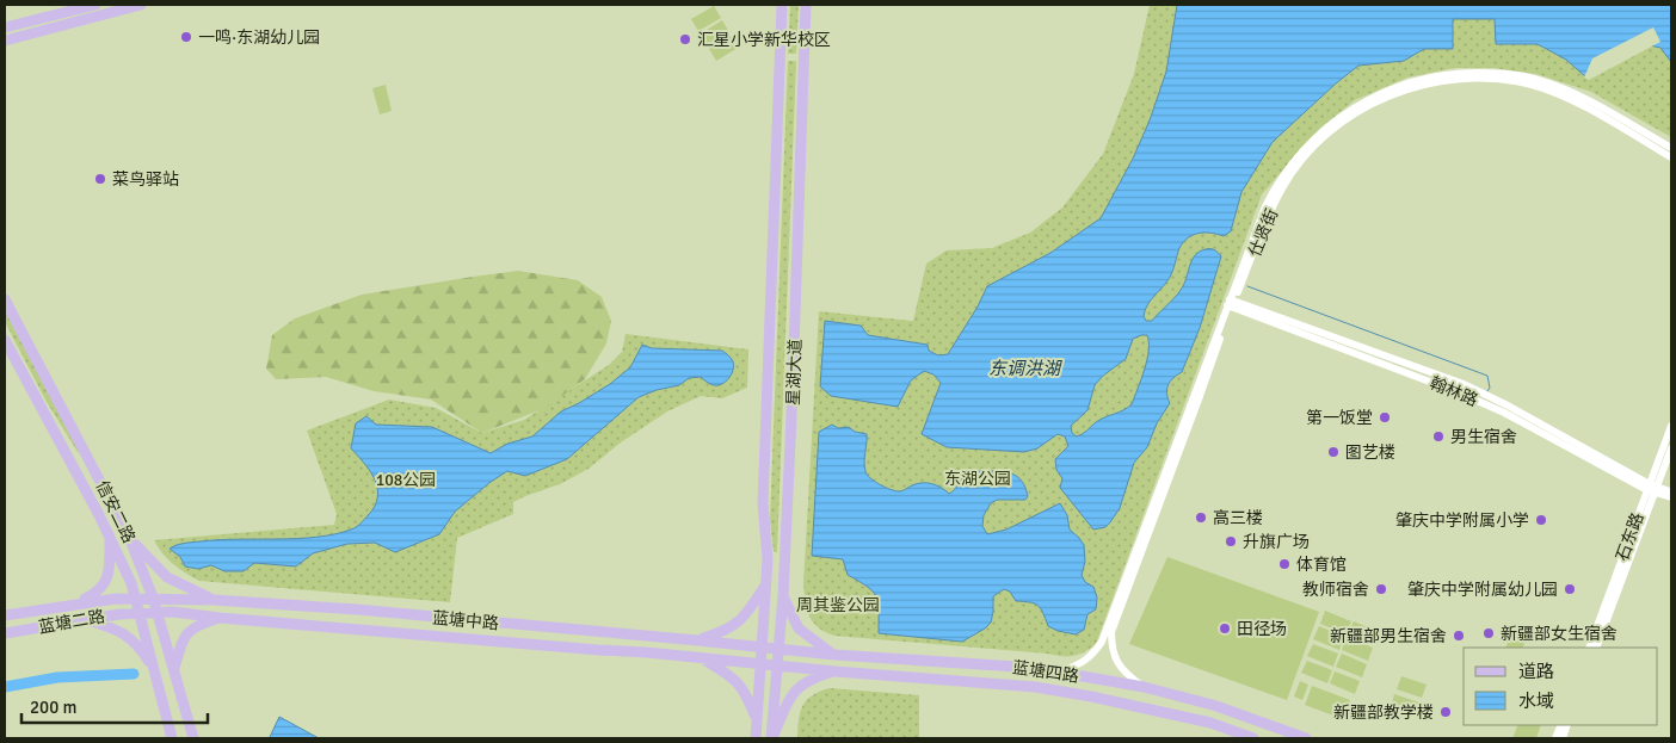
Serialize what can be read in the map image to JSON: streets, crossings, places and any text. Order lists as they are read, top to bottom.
{
  "streets": {
    "main road": [
      "星湖大道",
      "信安二路",
      "蓝塘中路",
      "蓝塘二路",
      "蓝塘四路"
    ],
    "street": ["仕贤街", "翰林路", "石东路"]
  },
  "crossings": [
    ["仕贤街", "翰林路"],
    ["仕贤街", "蓝塘四路"],
    ["星湖大道", "蓝塘中路"],
    ["星湖大道", "蓝塘四路"],
    ["翰林路", "石东路"],
    ["信安二路", "蓝塘中路"],
    ["信安二路", "蓝塘二路"],
    ["蓝塘中路", "蓝塘二路"],
    ["蓝塘中路", "蓝塘四路"]
  ],
  "water": ["东调洪湖"],
  "parks": ["东湖公园", "108公园", "周其鉴公园"],
  "places": [
    "一鸣·东湖幼儿园",
    "汇星小学新华校区",
    "菜鸟驿站",
    "第一饭堂",
    "男生宿舍",
    "图艺楼",
    "高三楼",
    "肇庆中学附属小学",
    "升旗广场",
    "体育馆",
    "教师宿舍",
    "肇庆中学附属幼儿园",
    "田径场",
    "新疆部女生宿舍",
    "新疆部男生宿舍",
    "新疆部教学楼"
  ],
  "legend": ["道路", "水域"],
  "scale_bar": "200 m"
}
